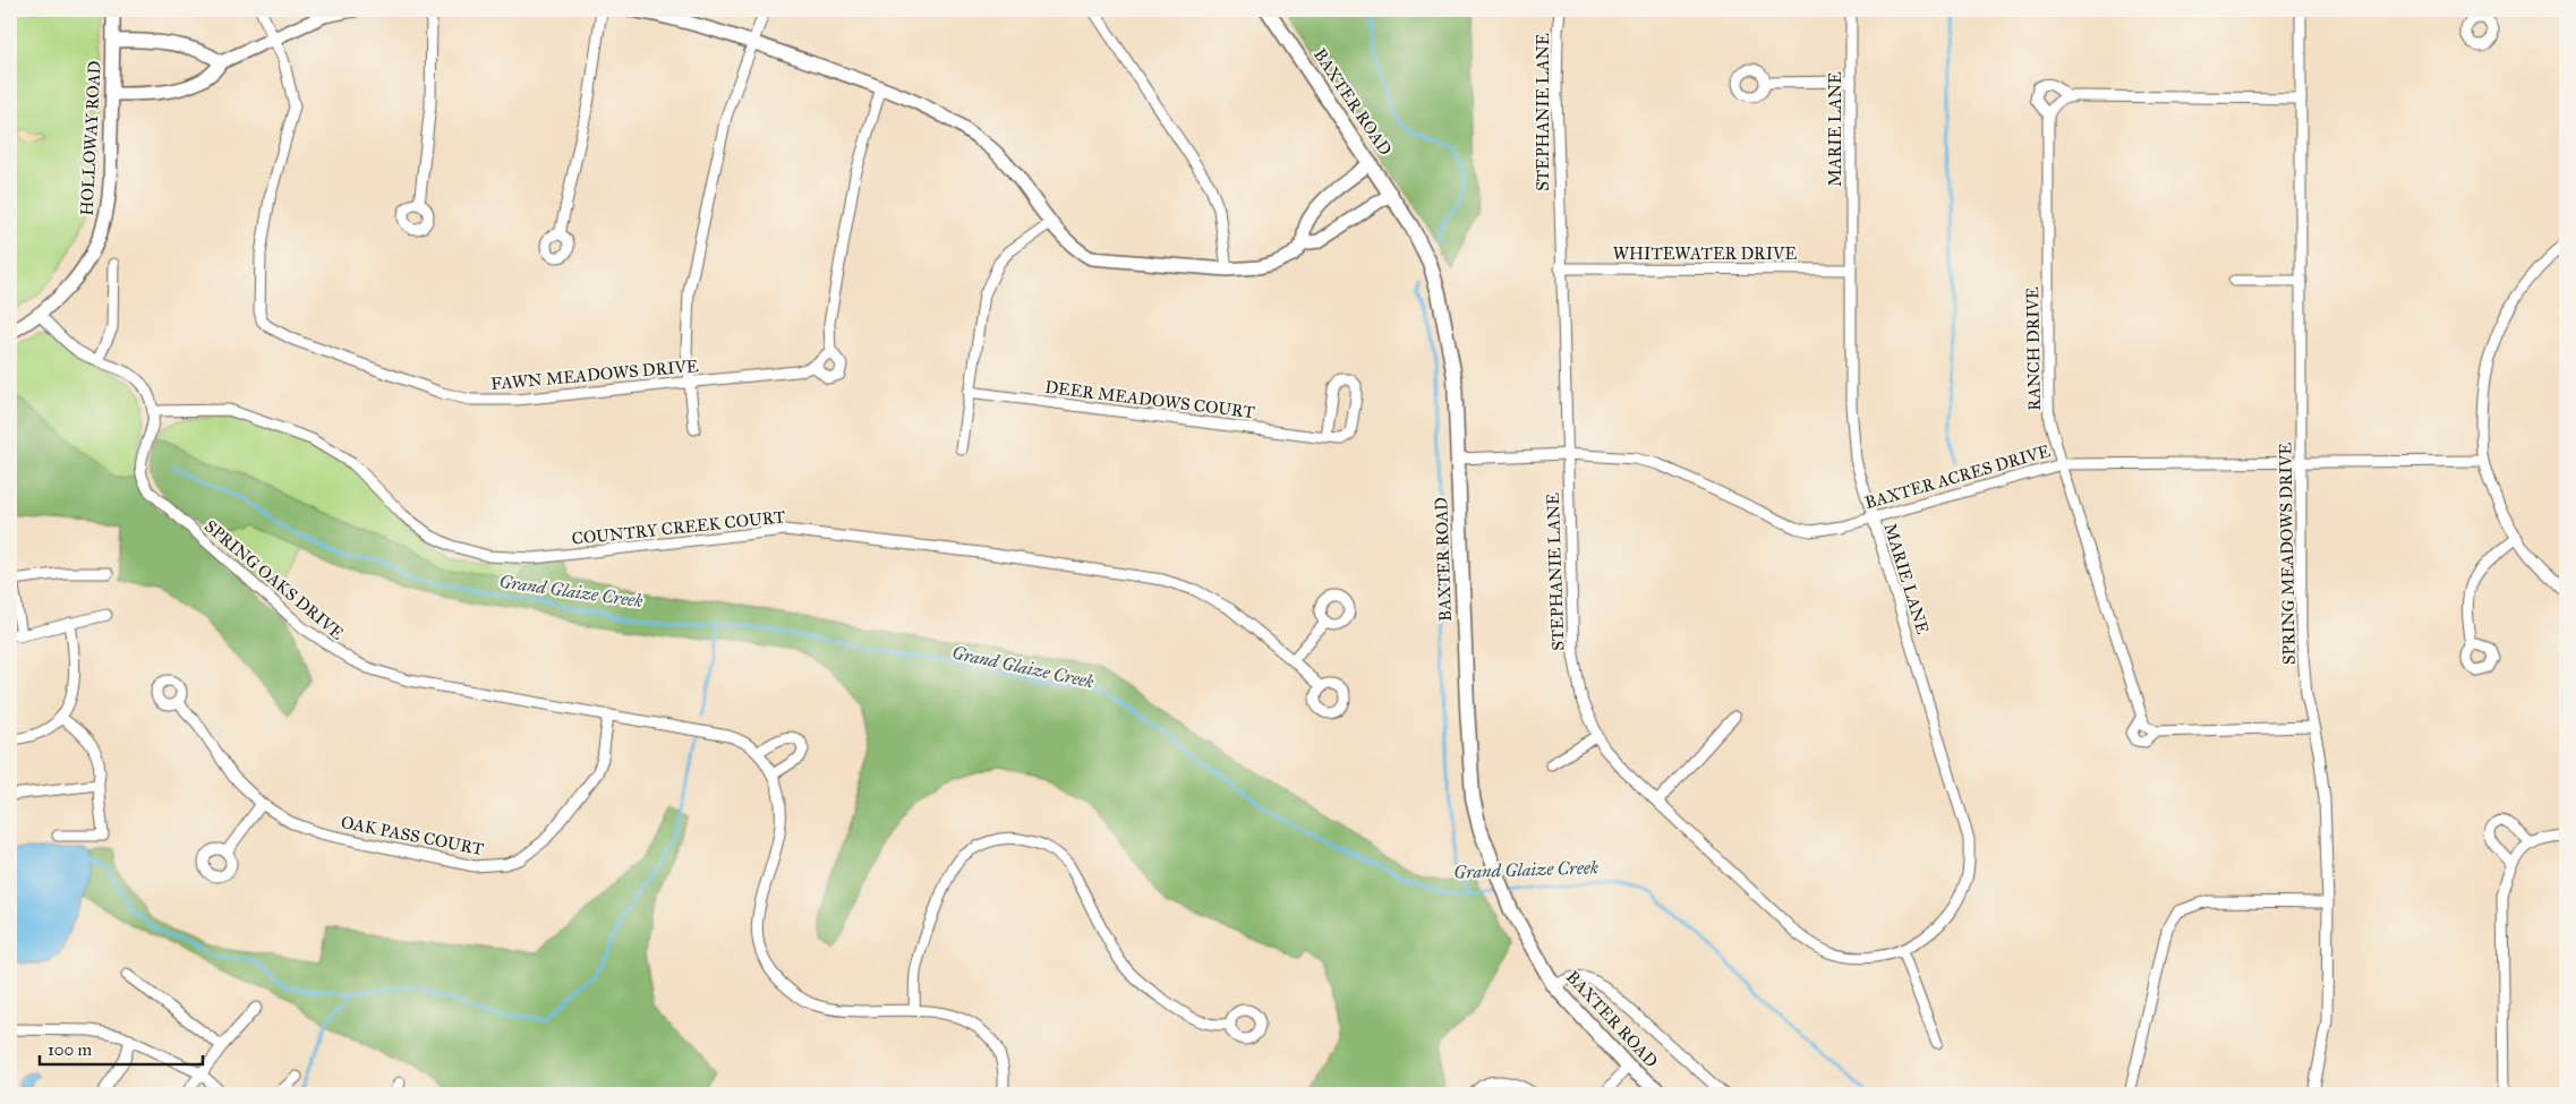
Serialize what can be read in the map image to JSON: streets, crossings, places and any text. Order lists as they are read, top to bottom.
{
  "streets": {
    "main road": ["BAXTER ROAD"],
    "street": [
      "STEPHANIE LANE",
      "MARIE LANE",
      "HOLLOWAY ROAD",
      "WHITEWATER DRIVE",
      "RANCH DRIVE",
      "FAWN MEADOWS DRIVE",
      "DEER MEADOWS COURT",
      "BAXTER ACRES DRIVE",
      "COUNTRY CREEK COURT",
      "SPRING MEADOWS DRIVE",
      "SPRING OAKS DRIVE",
      "OAK PASS COURT"
    ]
  },
  "crossings": [
    ["BAXTER ROAD", "BAXTER ACRES DRIVE"],
    ["STEPHANIE LANE", "MARIE LANE"],
    ["STEPHANIE LANE", "WHITEWATER DRIVE"],
    ["STEPHANIE LANE", "BAXTER ACRES DRIVE"],
    ["MARIE LANE", "WHITEWATER DRIVE"],
    ["MARIE LANE", "BAXTER ACRES DRIVE"],
    ["HOLLOWAY ROAD", "SPRING OAKS DRIVE"],
    ["RANCH DRIVE", "BAXTER ACRES DRIVE"],
    ["BAXTER ACRES DRIVE", "SPRING MEADOWS DRIVE"],
    ["COUNTRY CREEK COURT", "SPRING OAKS DRIVE"],
    ["SPRING OAKS DRIVE", "OAK PASS COURT"]
  ],
  "water": ["Grand Glaize Creek"],
  "scale_bar": "100 m"
}
